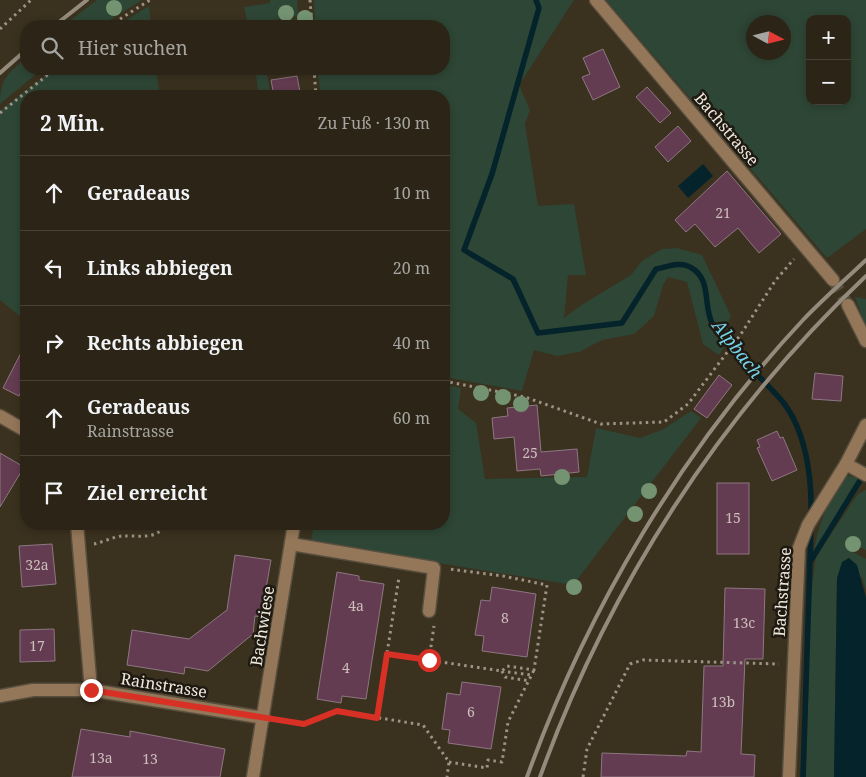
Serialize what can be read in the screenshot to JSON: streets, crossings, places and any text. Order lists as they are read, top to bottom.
{
  "streets": {
    "street": ["Bachstrasse", "Bachwiese", "Rainstrasse"]
  },
  "crossings": [
    ["Bachwiese", "Rainstrasse"]
  ],
  "water": ["Alpbach"],
  "house_numbers": [
    "21",
    "25",
    "15",
    "32a",
    "4a",
    "8",
    "13c",
    "17",
    "4",
    "13b",
    "6",
    "13a",
    "13"
  ],
  "north": "right",
  "page": {
    "map_buttons": ["+", "−"],
    "search": "Hier suchen",
    "heading": ["2 Min.", "Zu Fuß · 130 m"],
    "list": [
      ["Geradeaus", "10 m"],
      ["Links abbiegen", "20 m"],
      ["Rechts abbiegen", "40 m"],
      ["Geradeaus", "Rainstrasse", "60 m"],
      "Ziel erreicht"
    ]
  }
}
